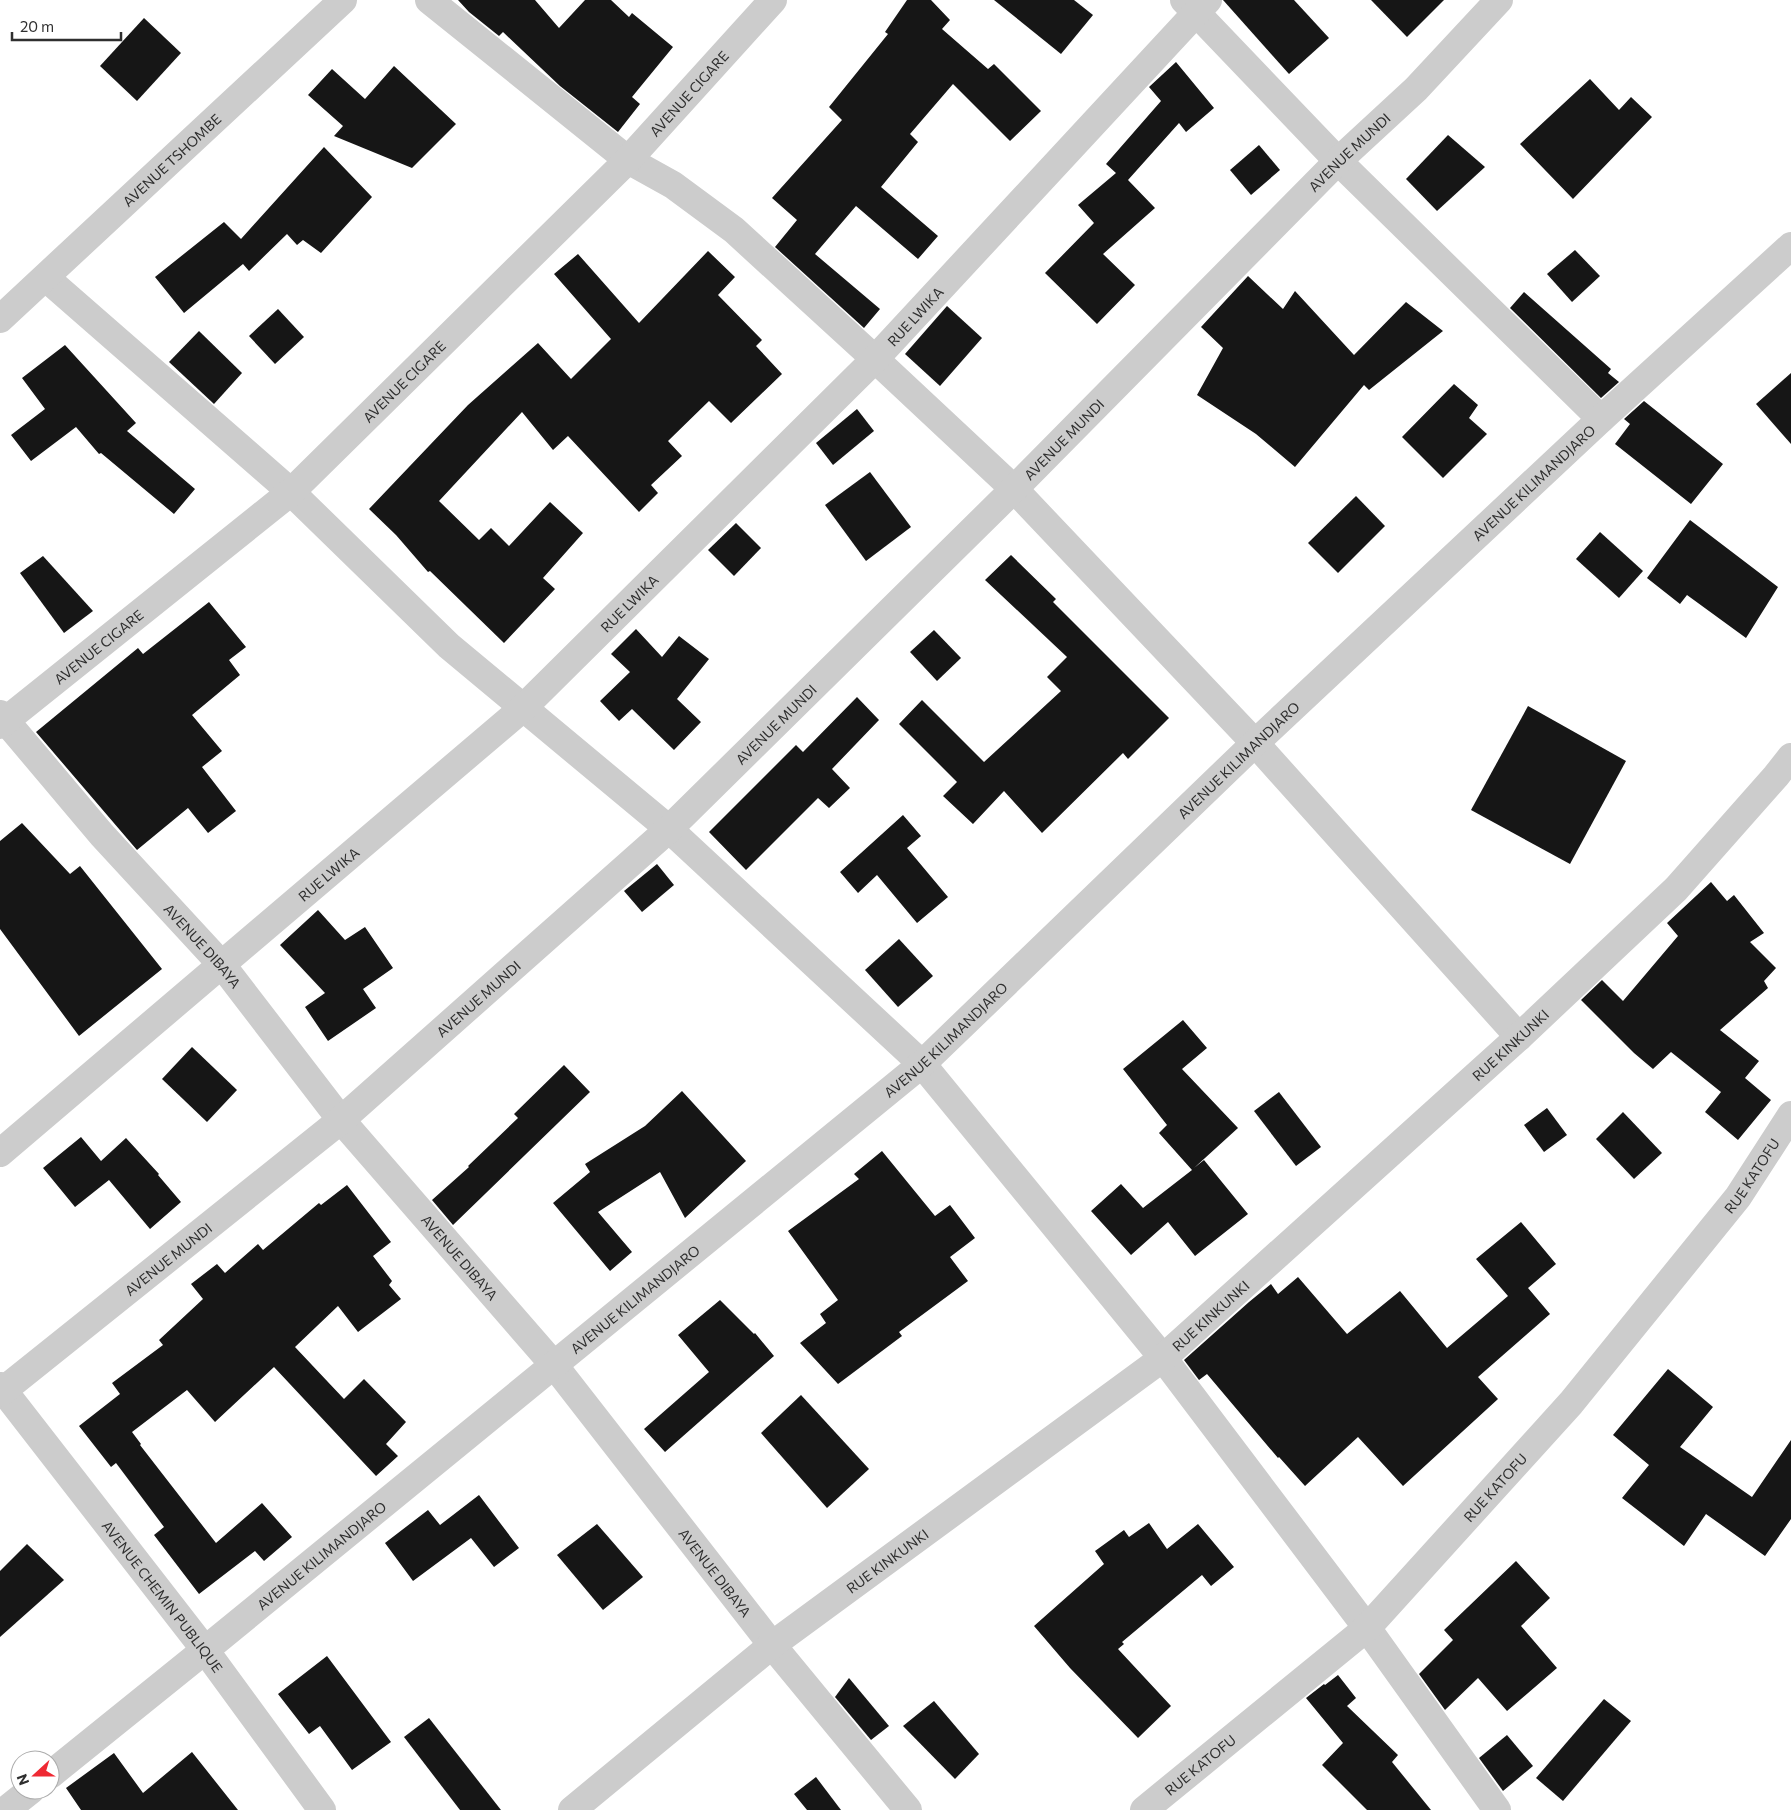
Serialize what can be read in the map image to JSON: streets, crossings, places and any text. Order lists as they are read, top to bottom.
{
  "streets": {
    "street": [
      "AVENUE CIGARE",
      "AVENUE MUNDI",
      "AVENUE TSHOMBE",
      "RUE LWIKA",
      "AVENUE KILIMANDJARO",
      "AVENUE DIBAYA",
      "RUE KINKUNKI",
      "RUE KATOFU",
      "AVENUE CHEMIN PUBLIQUE"
    ]
  },
  "crossings": [
    ["AVENUE CIGARE", "AVENUE DIBAYA"],
    ["AVENUE MUNDI", "AVENUE DIBAYA"],
    ["AVENUE MUNDI", "AVENUE CHEMIN PUBLIQUE"],
    ["RUE LWIKA", "AVENUE DIBAYA"],
    ["AVENUE KILIMANDJARO", "AVENUE DIBAYA"],
    ["AVENUE KILIMANDJARO", "AVENUE CHEMIN PUBLIQUE"],
    ["AVENUE DIBAYA", "RUE KINKUNKI"]
  ],
  "scale_bar": "20 m",
  "north": "left"
}
